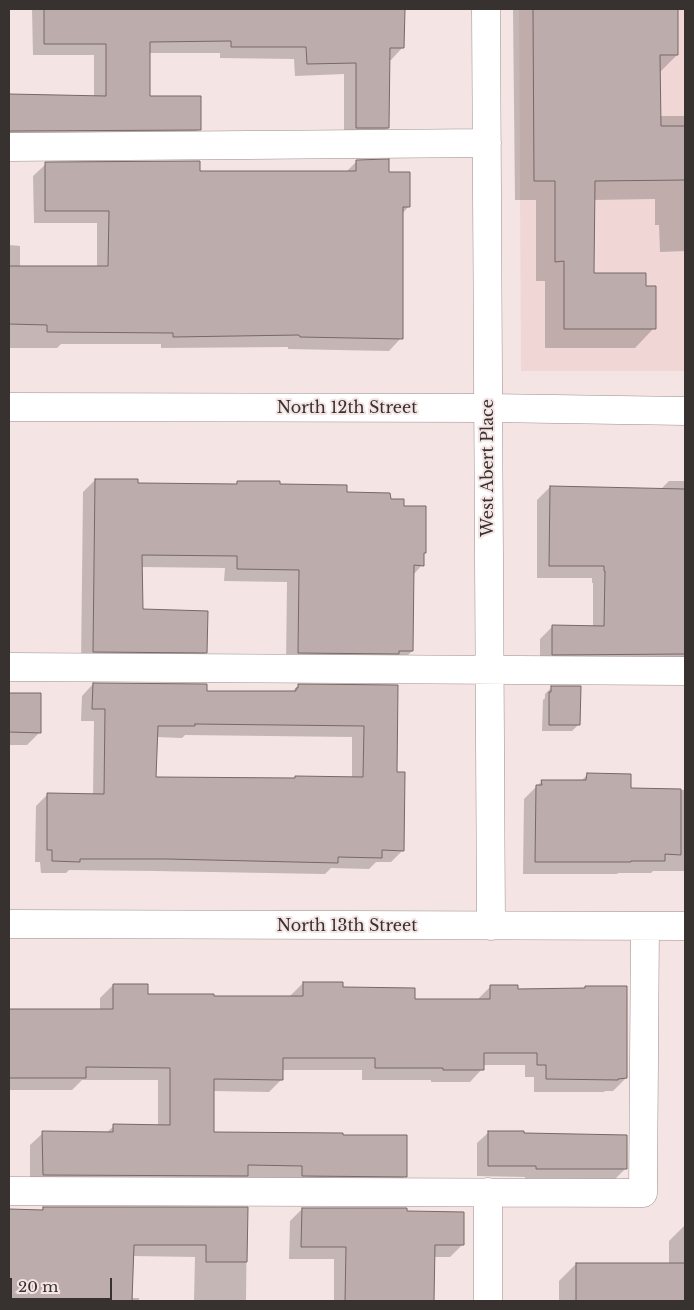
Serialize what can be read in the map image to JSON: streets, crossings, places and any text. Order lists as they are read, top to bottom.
{
  "streets": {
    "street": ["North 12th Street", "West Abert Place", "North 13th Street"]
  },
  "crossings": [
    ["North 12th Street", "West Abert Place"],
    ["West Abert Place", "North 13th Street"]
  ],
  "scale_bar": "20 m"
}
